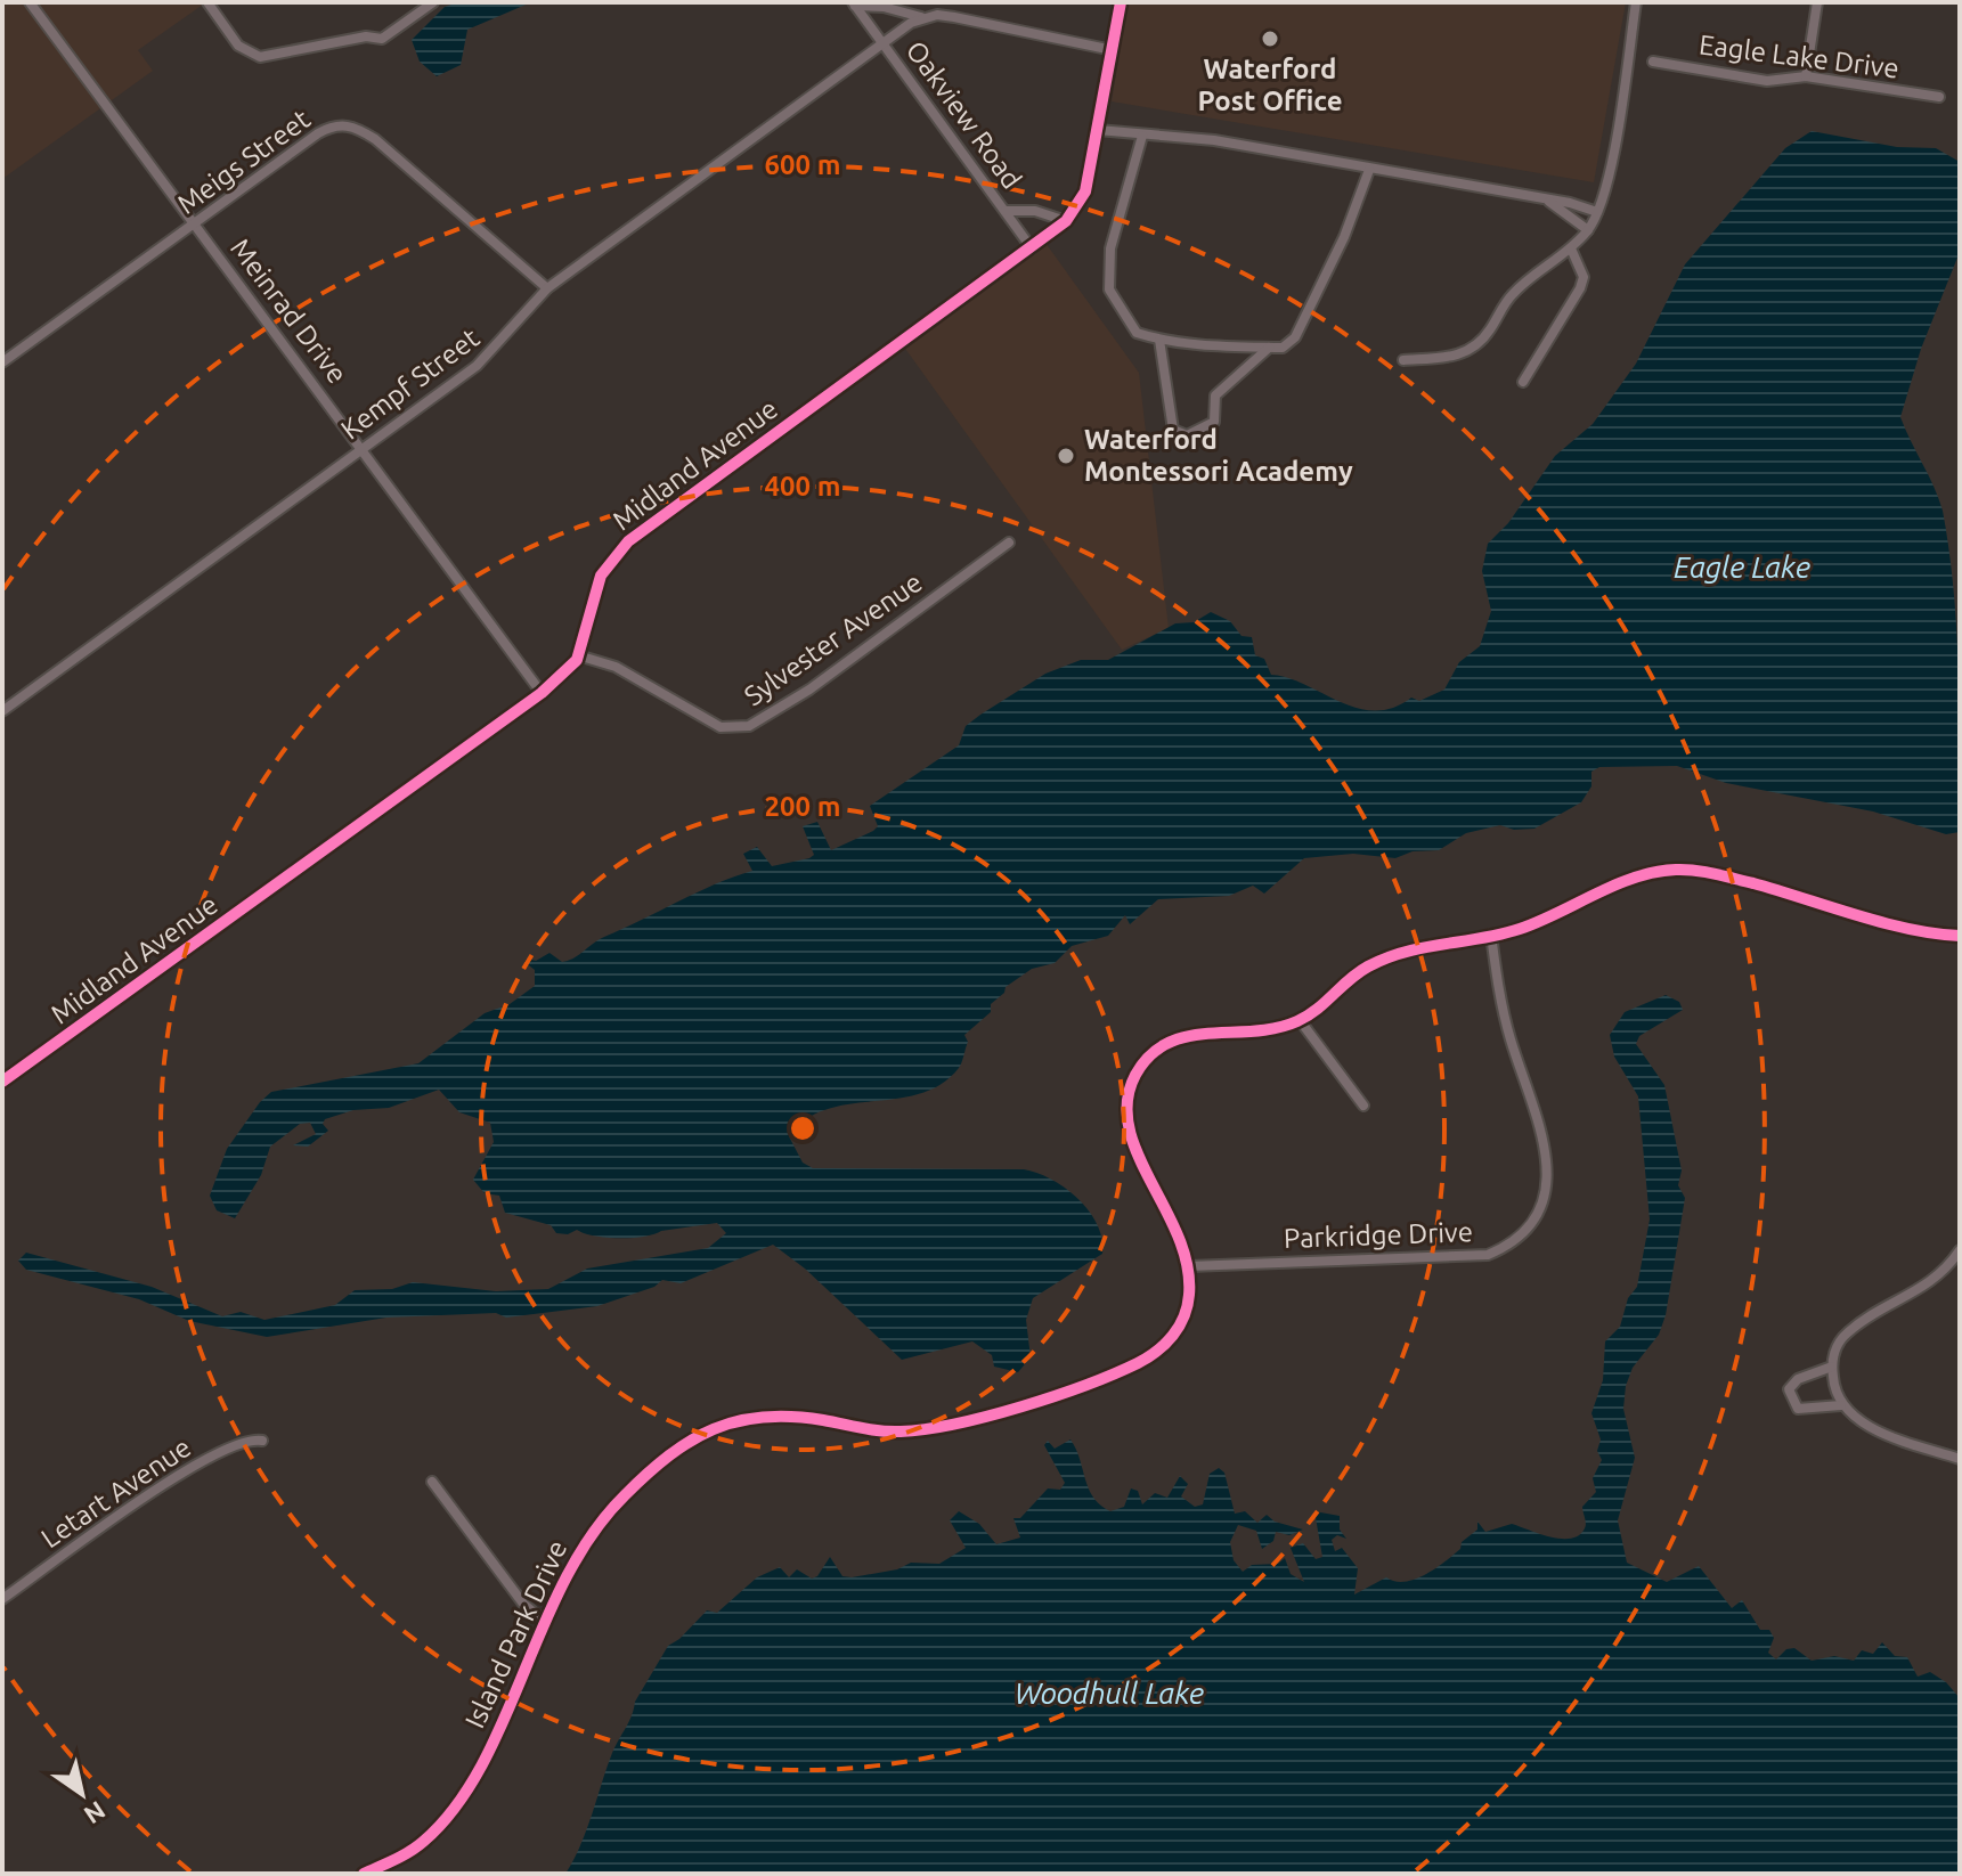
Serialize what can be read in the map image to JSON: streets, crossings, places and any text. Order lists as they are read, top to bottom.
{
  "streets": {
    "street": [
      "Eagle Lake Drive",
      "Oakview Road",
      "Meigs Street",
      "Meinrad Drive",
      "Kempf Street",
      "Midland Avenue",
      "Sylvester Avenue",
      "Parkridge Drive",
      "Letart Avenue",
      "Island Park Drive"
    ]
  },
  "crossings": [
    ["Oakview Road", "Kempf Street"],
    ["Oakview Road", "Midland Avenue"],
    ["Meigs Street", "Meinrad Drive"],
    ["Meigs Street", "Kempf Street"],
    ["Meinrad Drive", "Kempf Street"],
    ["Meinrad Drive", "Midland Avenue"],
    ["Midland Avenue", "Sylvester Avenue"],
    ["Parkridge Drive", "Island Park Drive"]
  ],
  "water": ["Eagle Lake", "Woodhull Lake"],
  "places": ["Waterford Post Office", "Waterford Montessori Academy"],
  "north": "bottom right",
  "rings": ["600 m", "400 m", "200 m"]
}
